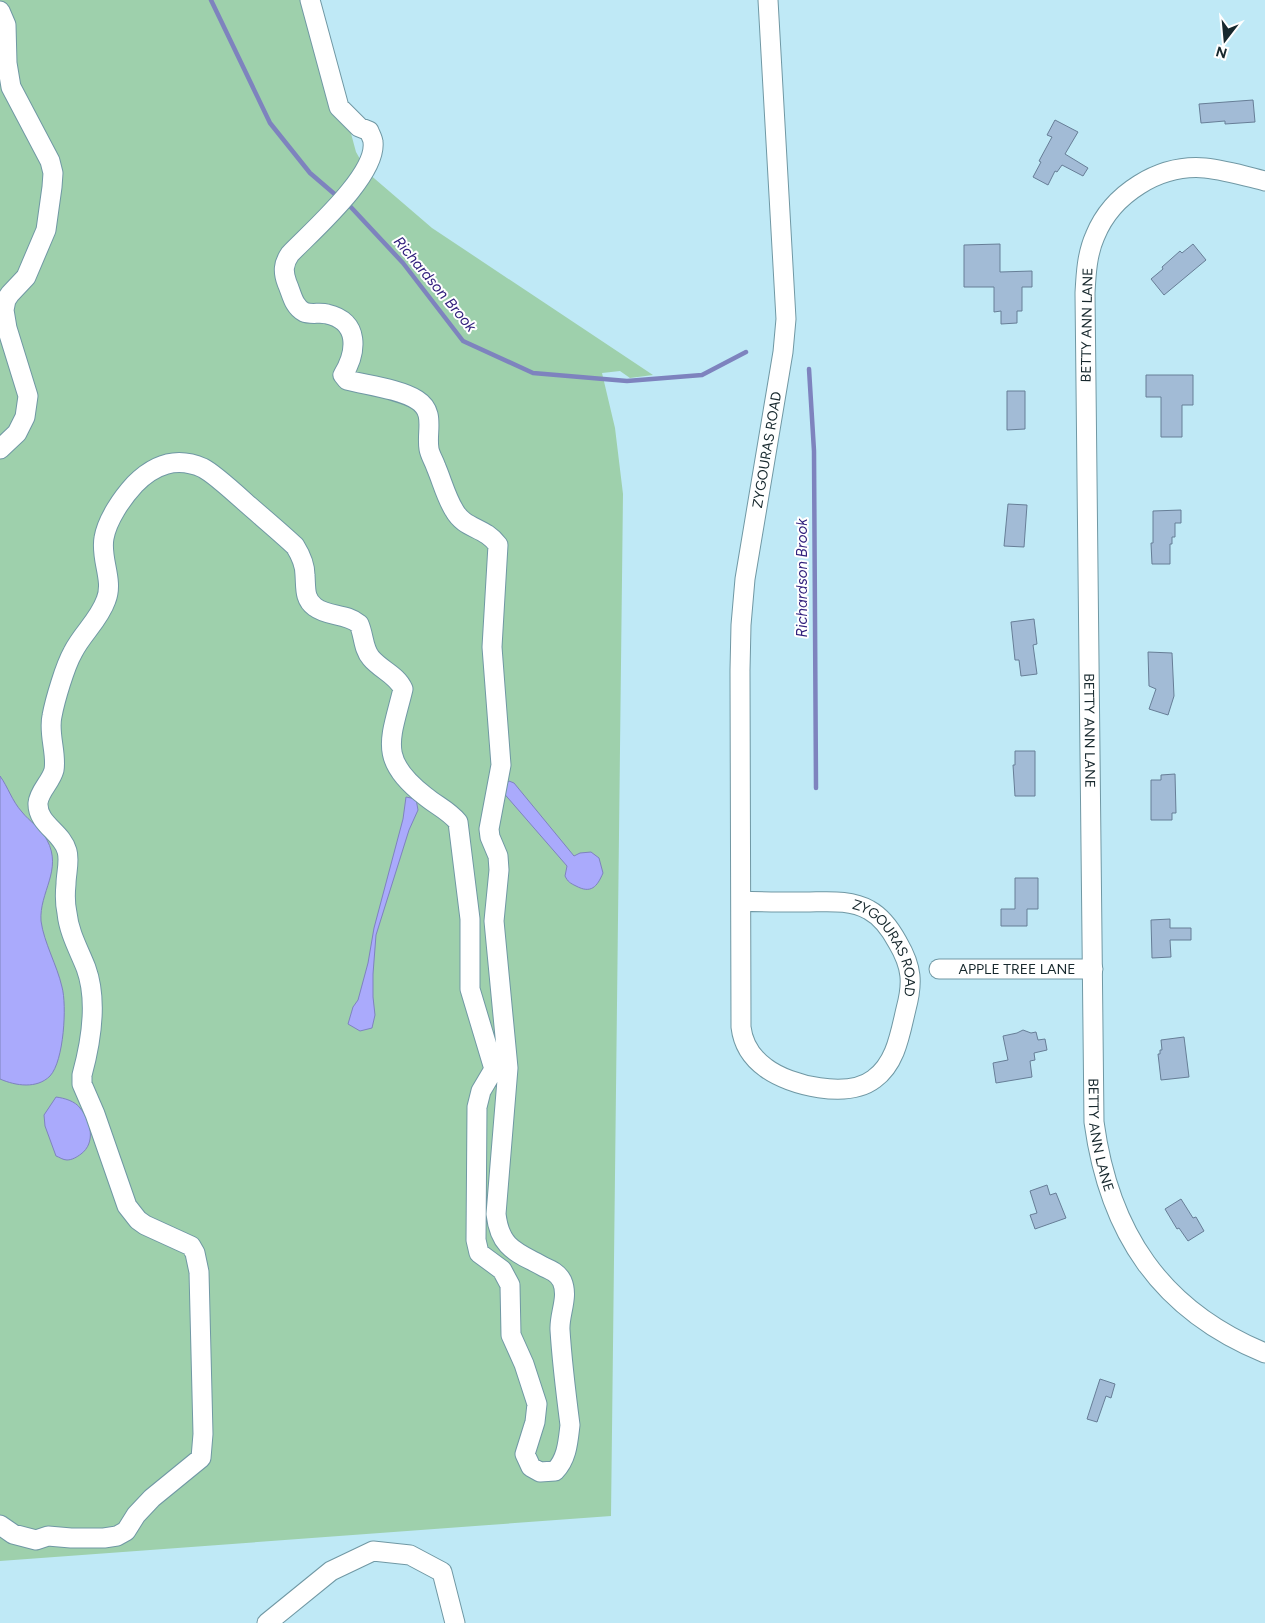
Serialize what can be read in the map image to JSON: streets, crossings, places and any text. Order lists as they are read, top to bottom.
{
  "streets": {
    "street": ["BETTY ANN LANE", "ZYGOURAS ROAD", "APPLE TREE LANE"]
  },
  "crossings": [
    ["BETTY ANN LANE", "APPLE TREE LANE"]
  ],
  "water": ["Richardson Brook"],
  "north": "bottom"
}
